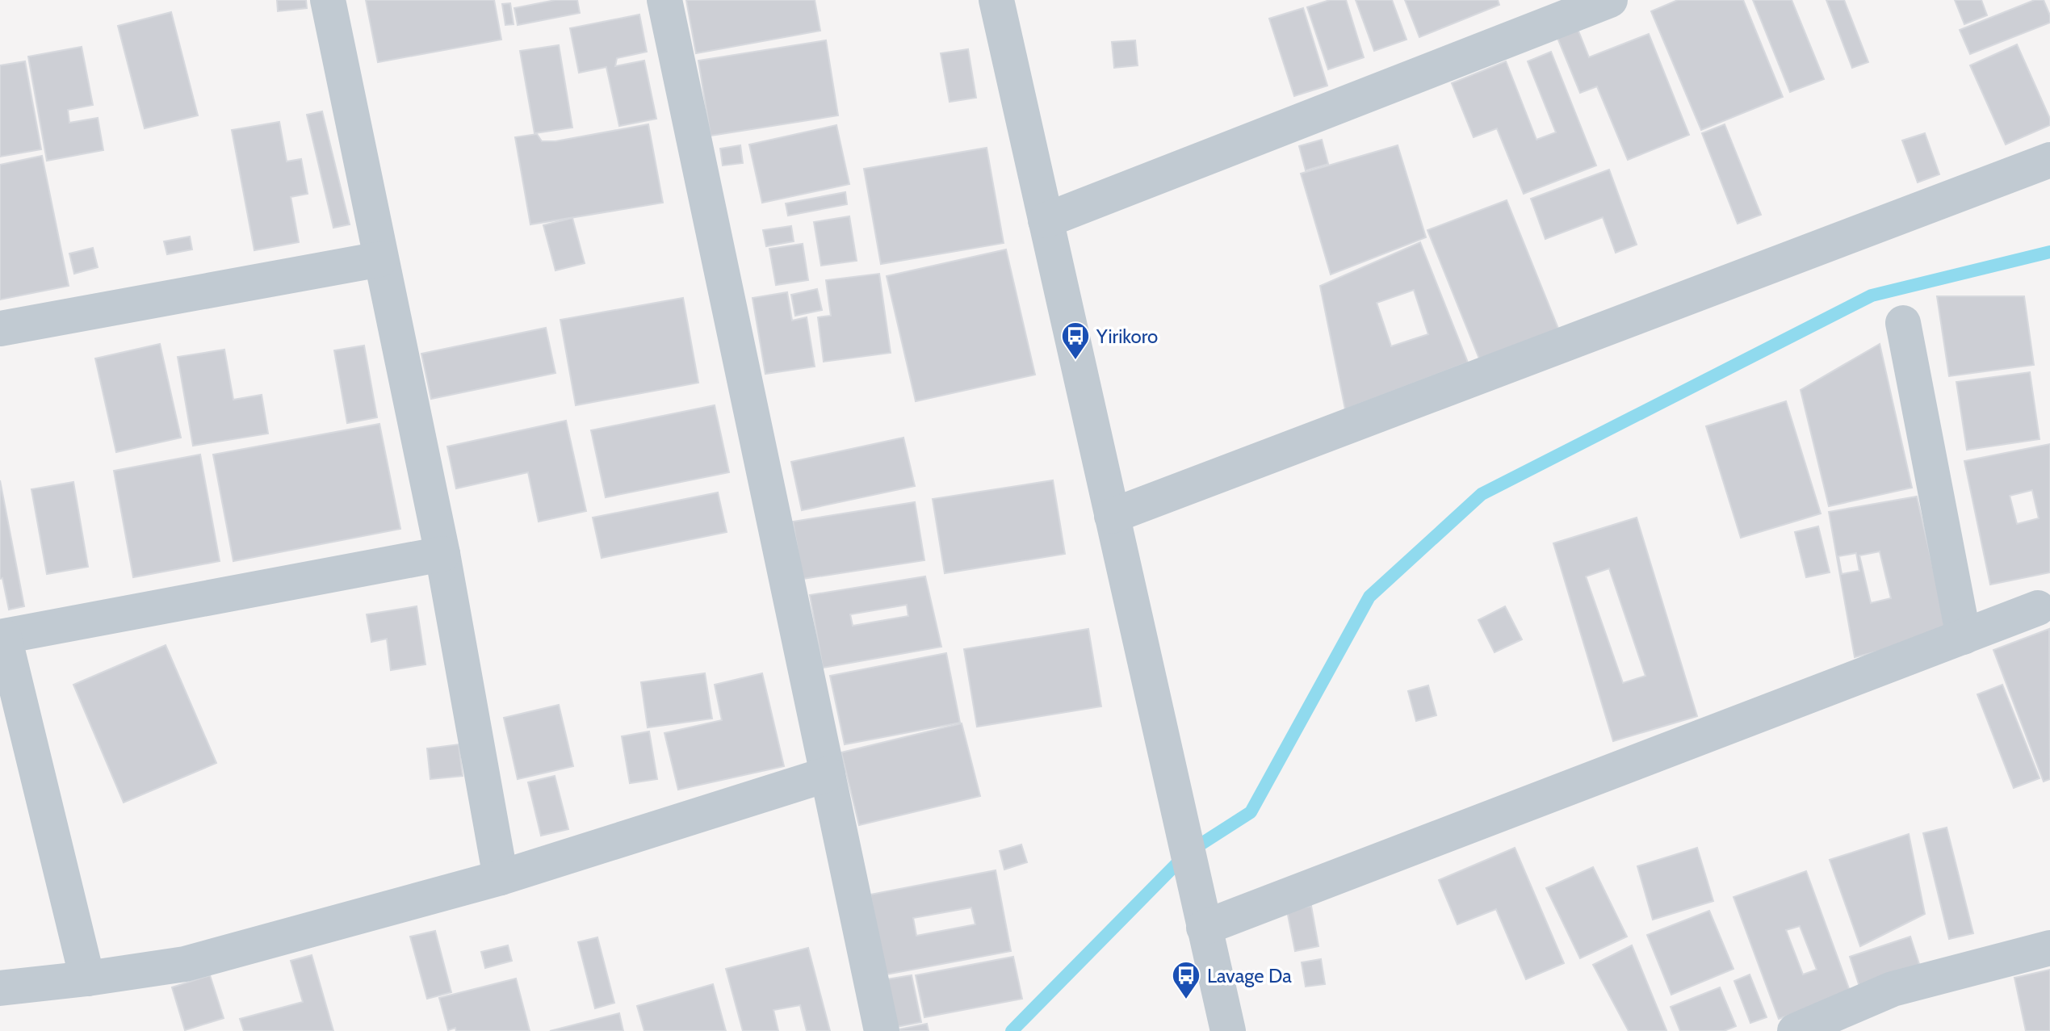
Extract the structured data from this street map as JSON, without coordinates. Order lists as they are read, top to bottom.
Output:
{
  "places": {
    "bus stop": ["Yirikoro", "Lavage Da"]
  }
}
